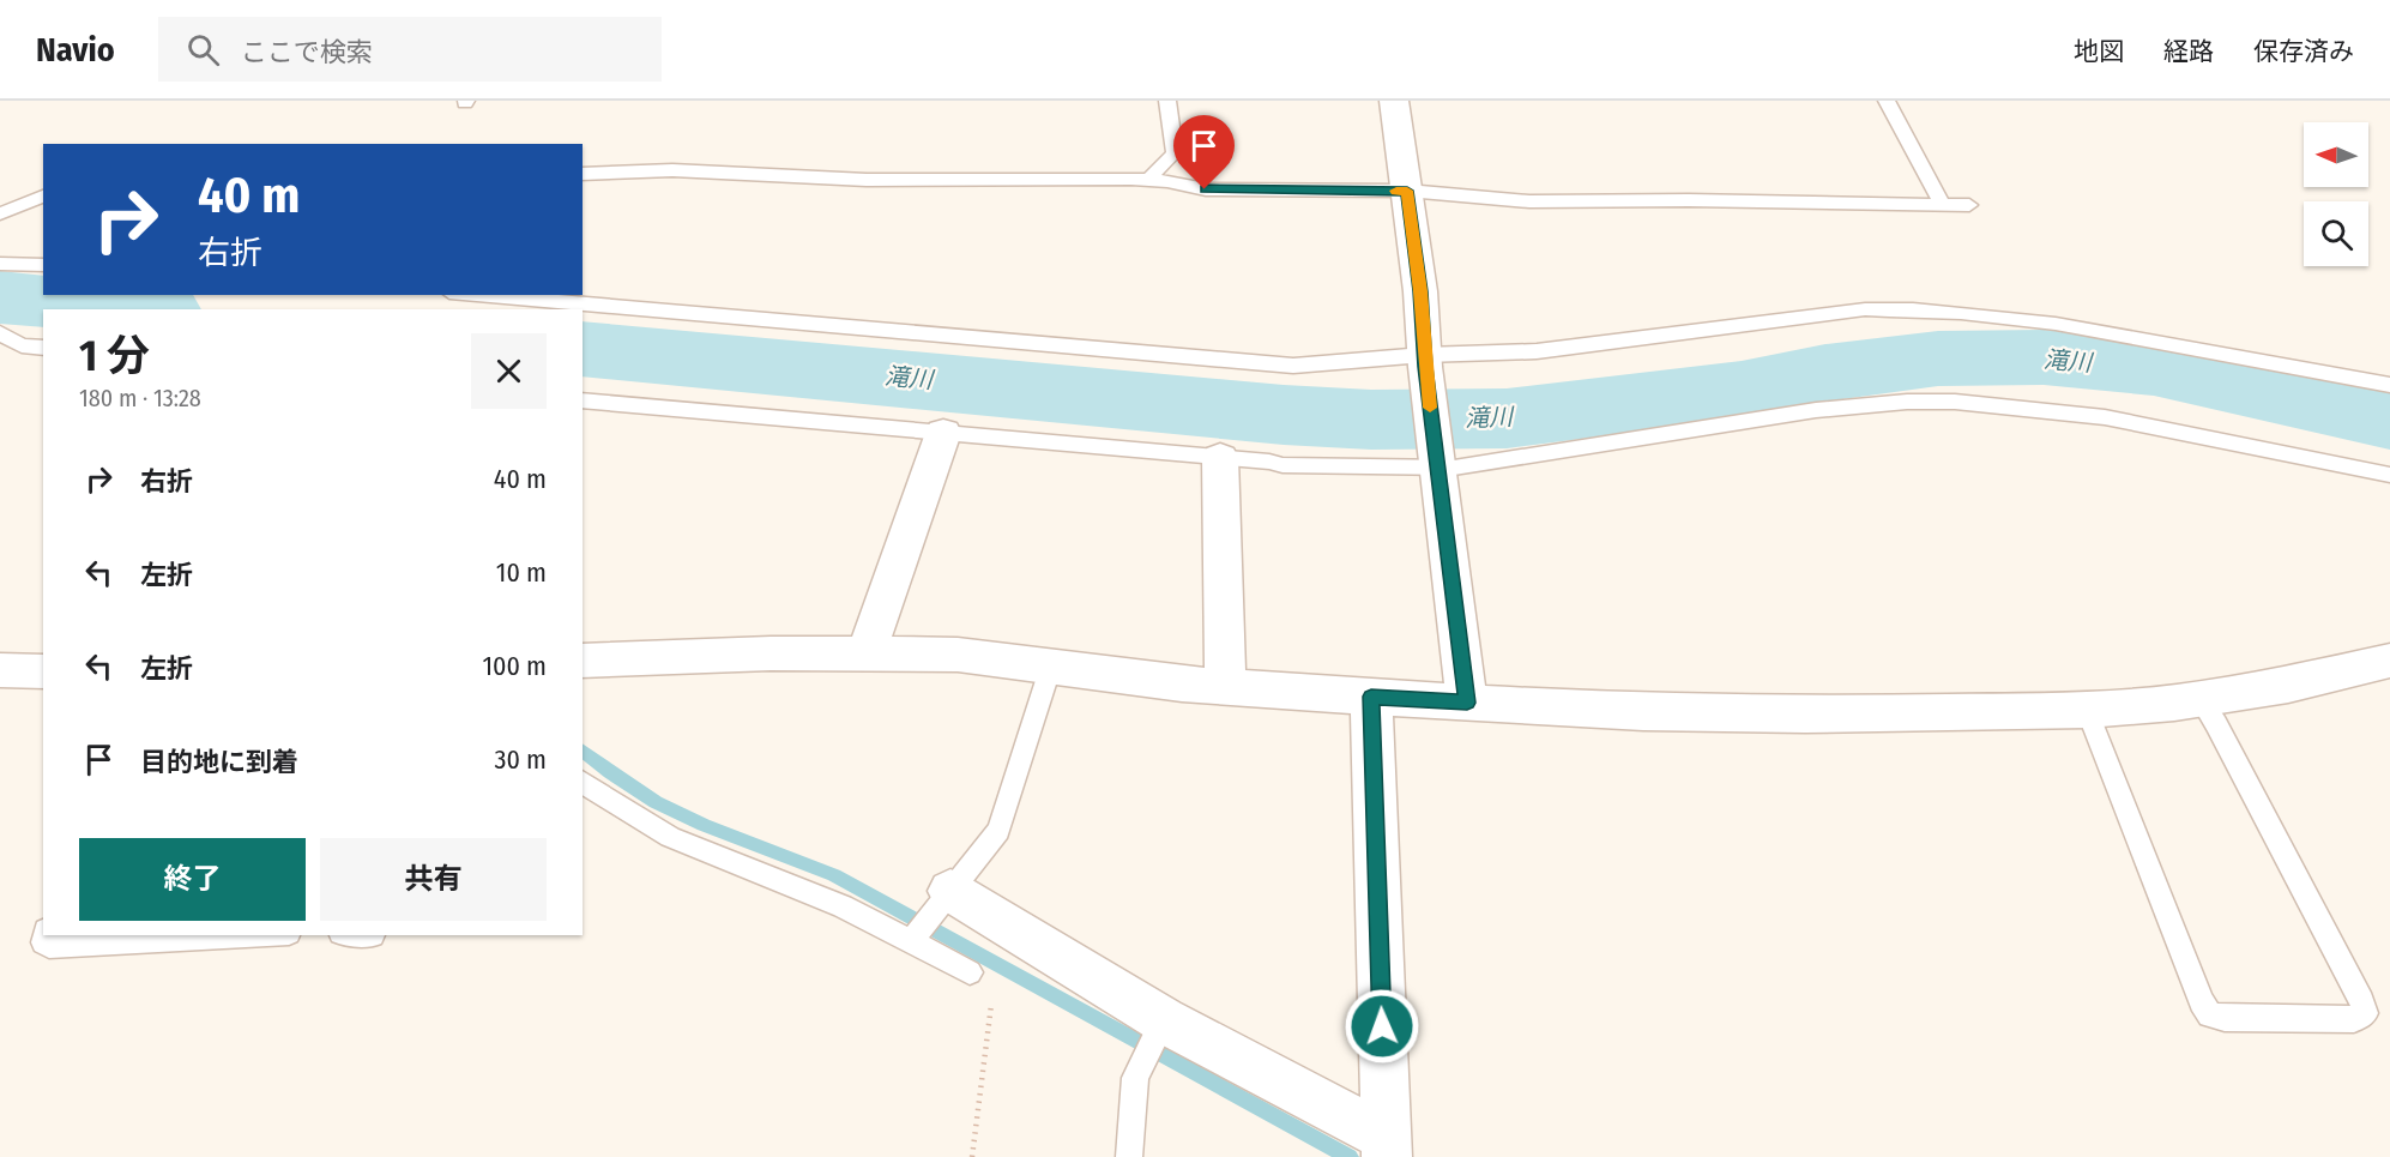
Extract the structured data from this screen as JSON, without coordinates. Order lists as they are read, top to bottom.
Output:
{
  "water": ["滝川"],
  "north": "left",
  "page": {
    "header": "Navio",
    "search": "ここで検索",
    "nav": ["地図", "経路", "保存済み"],
    "turn": ["40 m", "右折"],
    "heading": ["1 分", "180 m · 13:28"],
    "list": [
      {
        "name": "右折",
        "value": "40 m"
      },
      {
        "name": "左折",
        "value": "10 m"
      },
      {
        "name": "左折",
        "value": "100 m"
      },
      {
        "name": "目的地に到着",
        "value": "30 m"
      }
    ],
    "buttons": ["終了", "共有"]
  }
}
